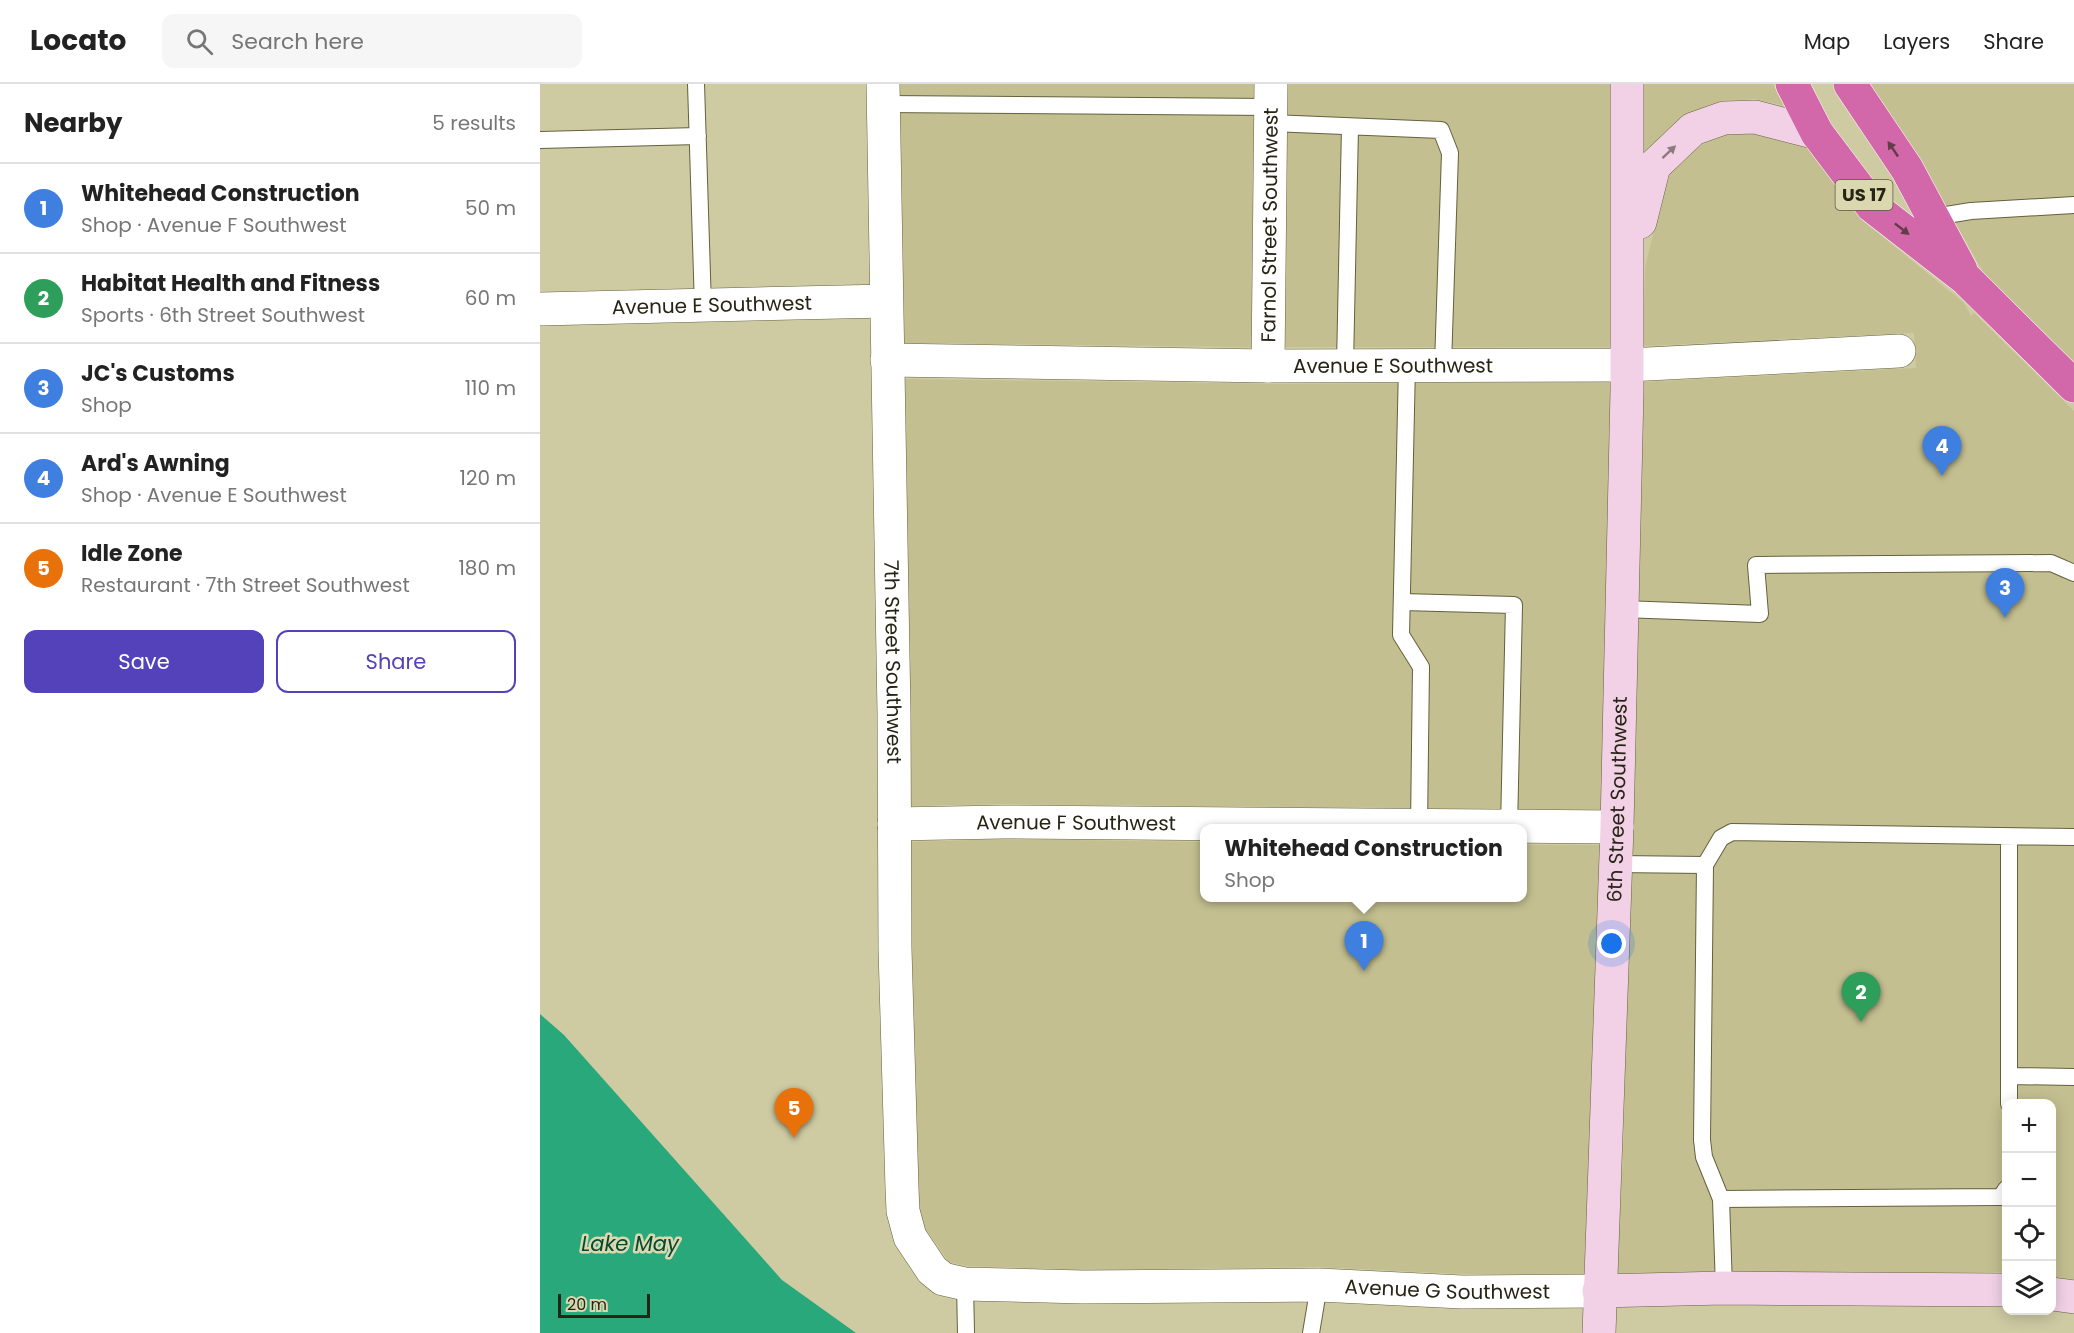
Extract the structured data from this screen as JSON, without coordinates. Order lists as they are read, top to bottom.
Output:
{
  "streets": {
    "highway": ["US 17"],
    "street": [
      "Farnol Street Southwest",
      "Avenue E Southwest",
      "7th Street Southwest",
      "6th Street Southwest",
      "Avenue F Southwest",
      "Avenue G Southwest"
    ]
  },
  "crossings": [
    ["US 17", "6th Street Southwest"],
    ["Farnol Street Southwest", "Avenue E Southwest"],
    ["Avenue E Southwest", "7th Street Southwest"],
    ["Avenue E Southwest", "6th Street Southwest"],
    ["7th Street Southwest", "Avenue F Southwest"],
    ["7th Street Southwest", "Avenue G Southwest"],
    ["6th Street Southwest", "Avenue F Southwest"],
    ["6th Street Southwest", "Avenue G Southwest"]
  ],
  "water": ["Lake May"],
  "scale_bar": "20 m",
  "page": {
    "header": "Locato",
    "search": "Search here",
    "nav": ["Map", "Layers", "Share"],
    "heading": ["Nearby", "5 results"],
    "list": [
      {
        "mark": "1",
        "name": "Whitehead Construction",
        "note": "Shop · Avenue F Southwest",
        "value": "50 m"
      },
      {
        "mark": "2",
        "name": "Habitat Health and Fitness",
        "note": "Sports · 6th Street Southwest",
        "value": "60 m"
      },
      {
        "mark": "3",
        "name": "JC's Customs",
        "note": "Shop",
        "value": "110 m"
      },
      {
        "mark": "4",
        "name": "Ard's Awning",
        "note": "Shop · Avenue E Southwest",
        "value": "120 m"
      },
      {
        "mark": "5",
        "name": "Idle Zone",
        "note": "Restaurant · 7th Street Southwest",
        "value": "180 m"
      }
    ],
    "pins": [
      "4",
      "3",
      "1",
      "2",
      "5"
    ],
    "buttons": ["Save", "Share"],
    "popup": ["Whitehead Construction", "Shop"],
    "map_buttons": ["+", "−"],
    "scale": "20 m"
  }
}
